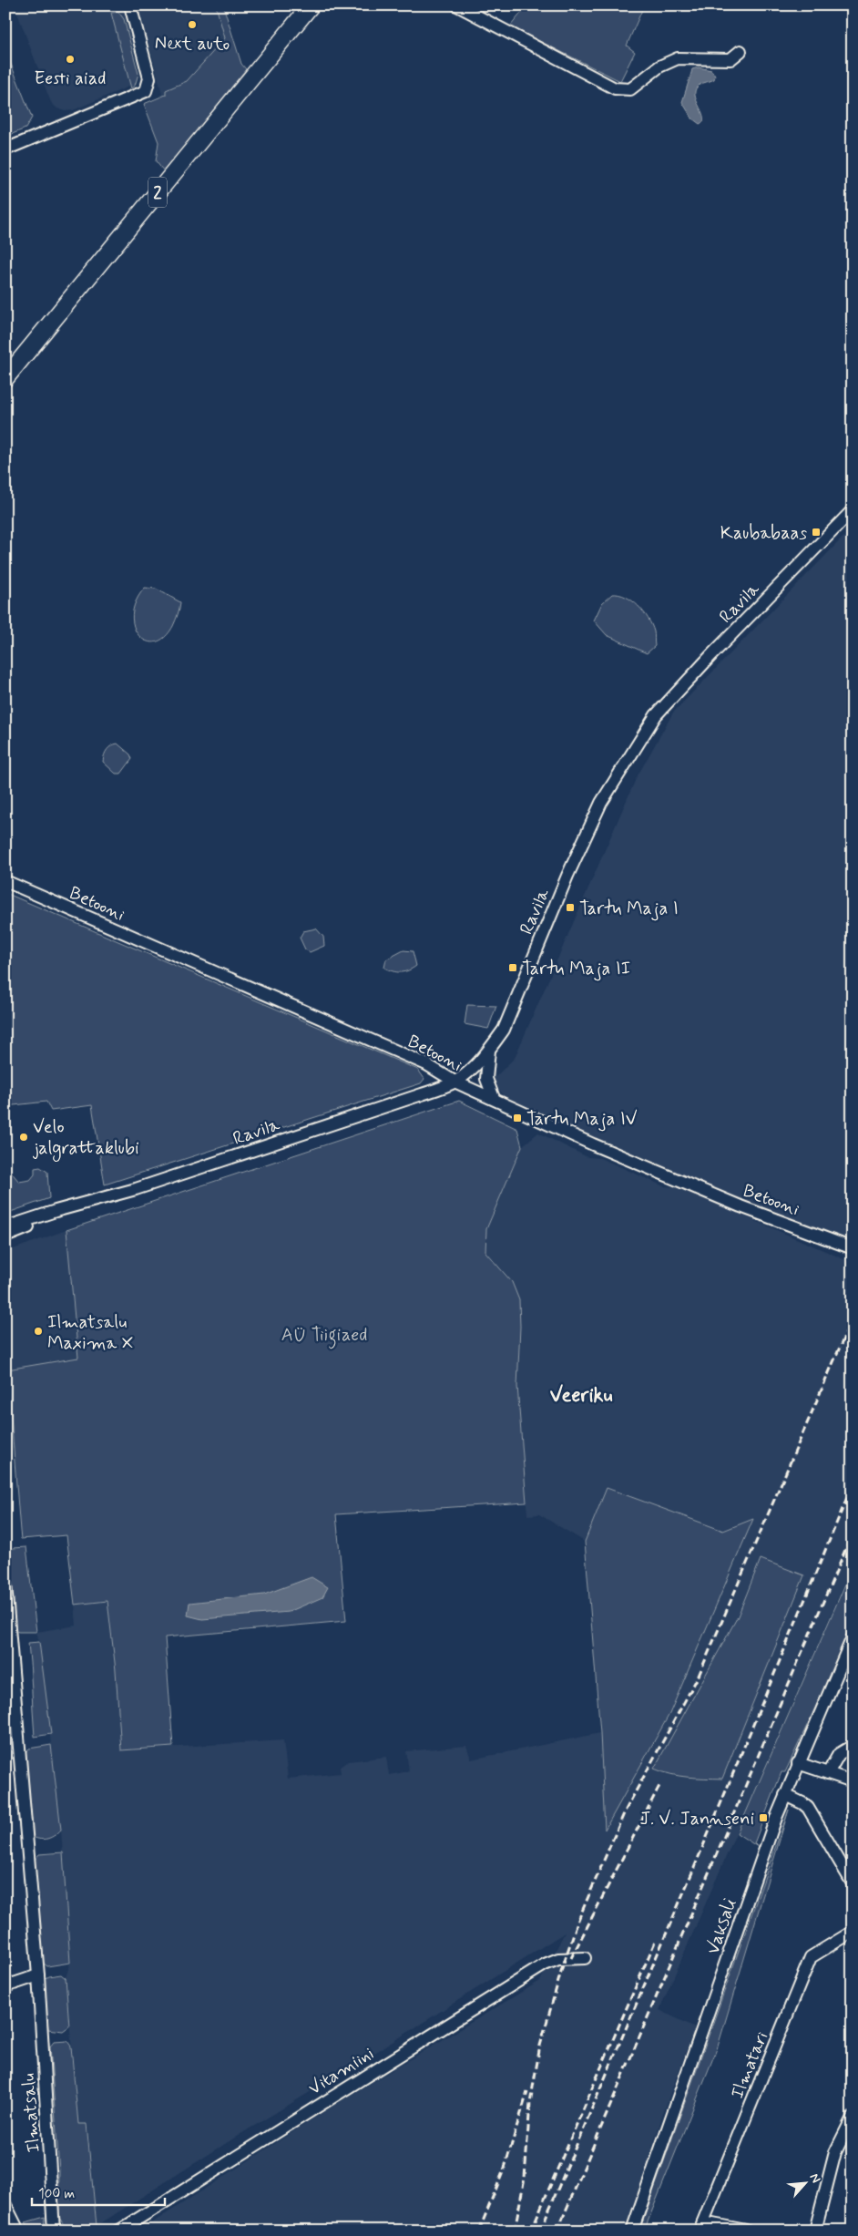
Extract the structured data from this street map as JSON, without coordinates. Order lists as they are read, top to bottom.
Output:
{
  "streets": {
    "highway": ["2"],
    "street": [
      "Ravila",
      "Betooni",
      "Vaksali",
      "Ilmatari",
      "Vitamiini",
      "Ilmatsalu"
    ]
  },
  "crossings": [
    ["Ravila", "Betooni"]
  ],
  "districts": ["Veeriku"],
  "parks": ["AÜ Tiigiaed"],
  "places": {
    "other": [
      "Next auto",
      "Eesti aiad",
      "Velo jalgrattaklubi",
      "Ilmatsalu Maxima X"
    ],
    "transit": [
      "Kaubabaas",
      "Tartu Maja I",
      "Tartu Maja II",
      "Tartu Maja IV",
      "J. V. Jannseni"
    ]
  },
  "scale_bar": "100 m",
  "north": "top right"
}
